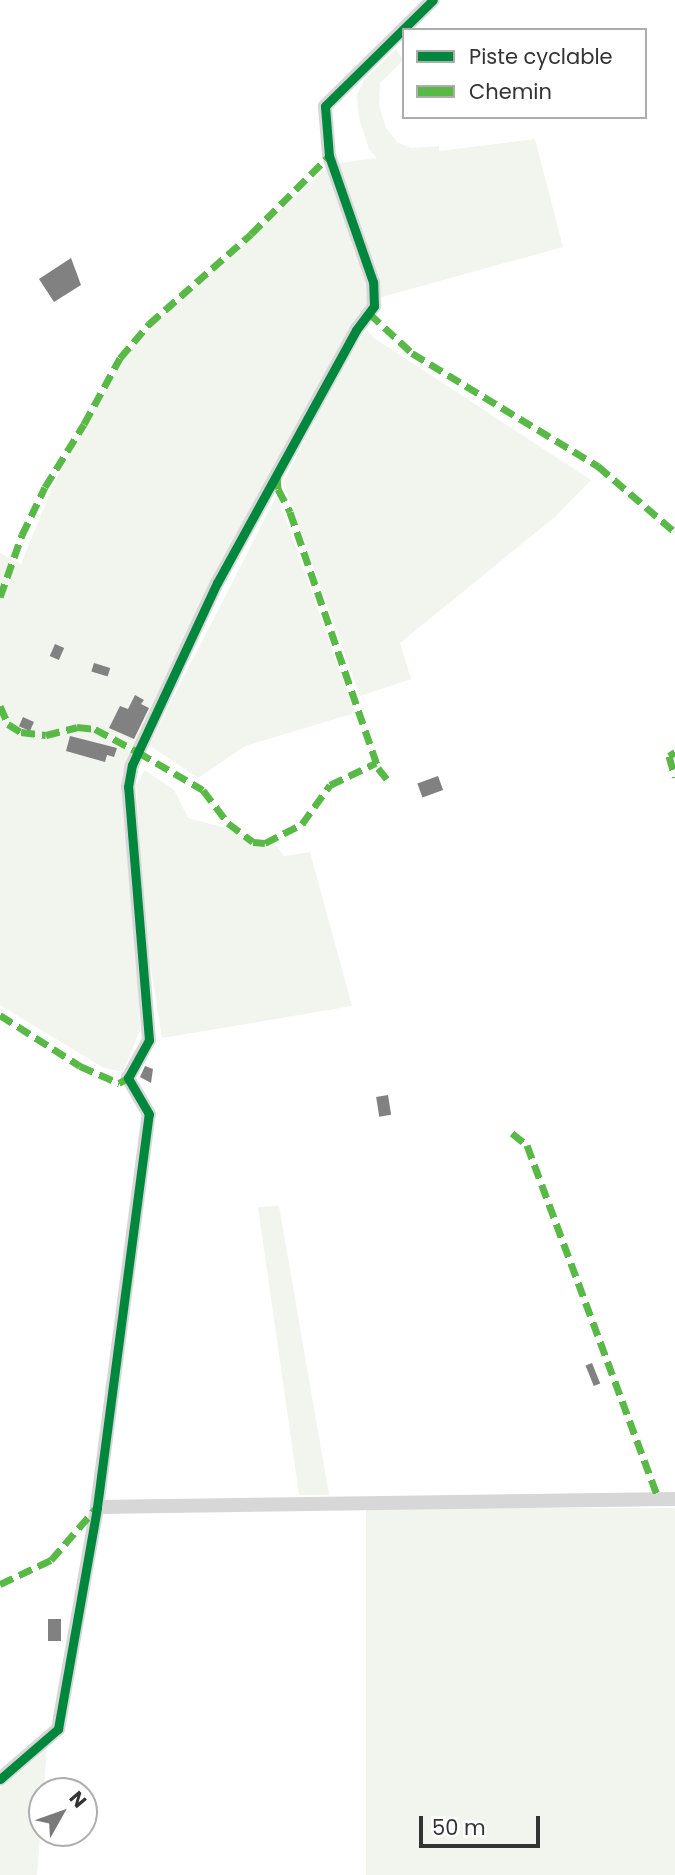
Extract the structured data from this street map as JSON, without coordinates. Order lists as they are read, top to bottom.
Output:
{
  "legend": ["Piste cyclable", "Chemin"],
  "scale_bar": "50 m",
  "north": "top right"
}
